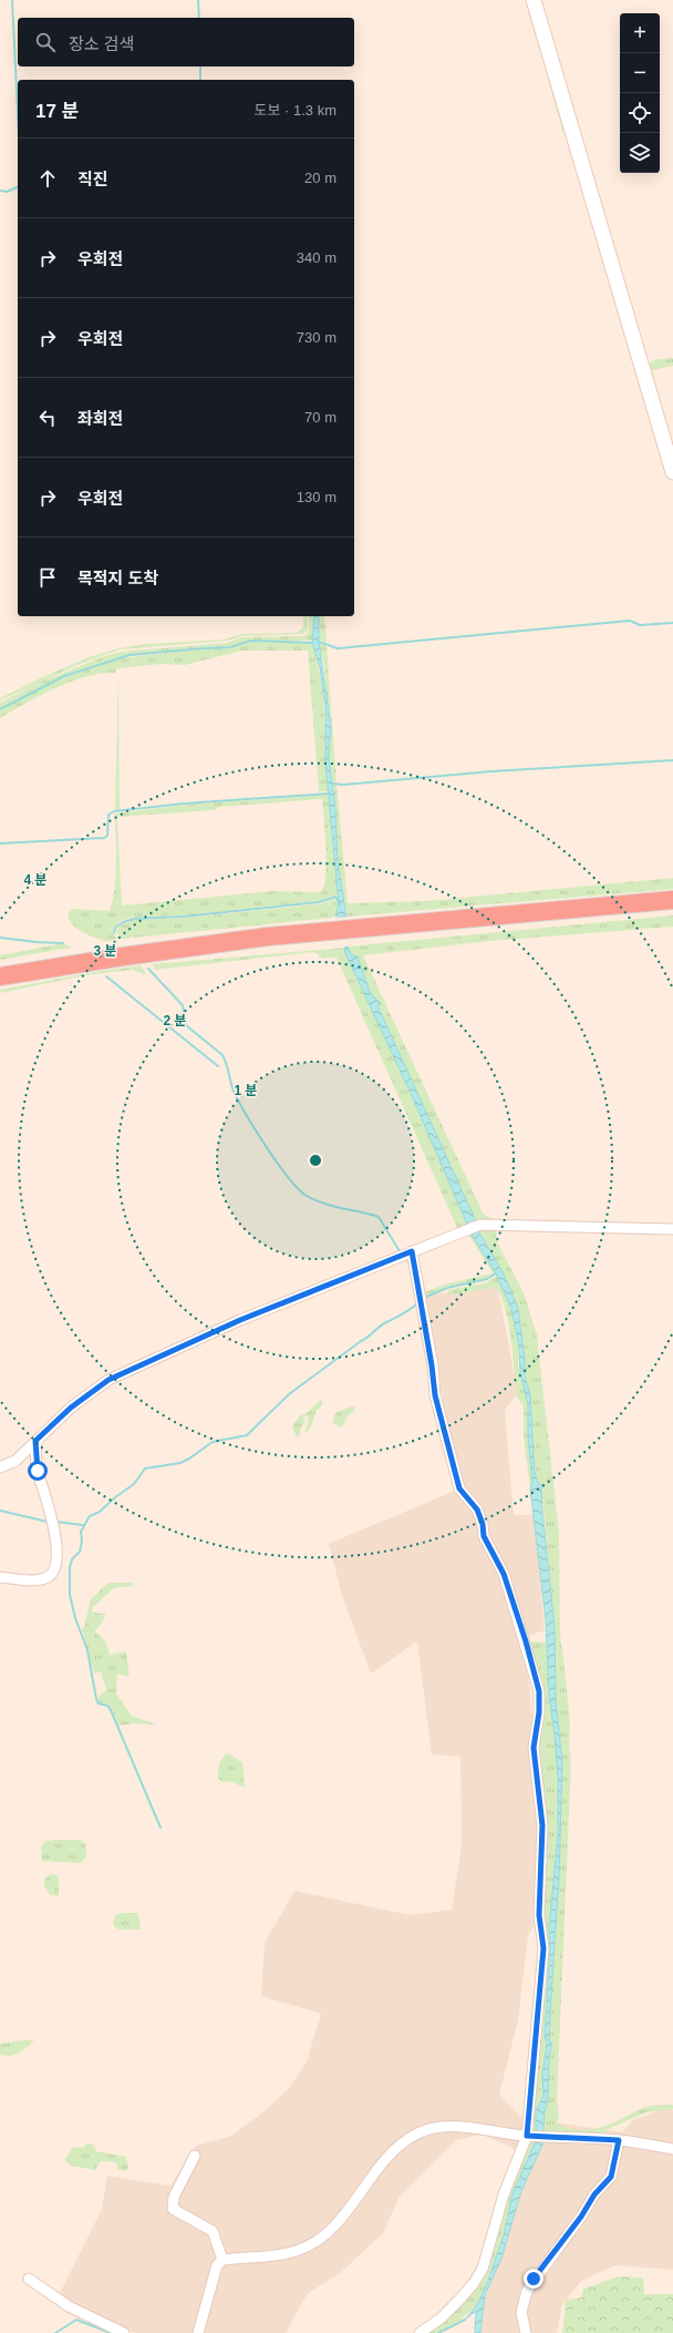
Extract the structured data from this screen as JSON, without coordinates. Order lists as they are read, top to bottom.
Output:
{
  "page": {
    "map_buttons": ["+", "−"],
    "search": "장소 검색",
    "heading": ["17 분", "도보 · 1.3 km"],
    "list": [
      ["직진", "20 m"],
      ["우회전", "340 m"],
      ["우회전", "730 m"],
      ["좌회전", "70 m"],
      ["우회전", "130 m"],
      "목적지 도착"
    ]
  },
  "rings": [
    "4 분",
    "3 분",
    "2 분",
    "1 분"
  ]
}
